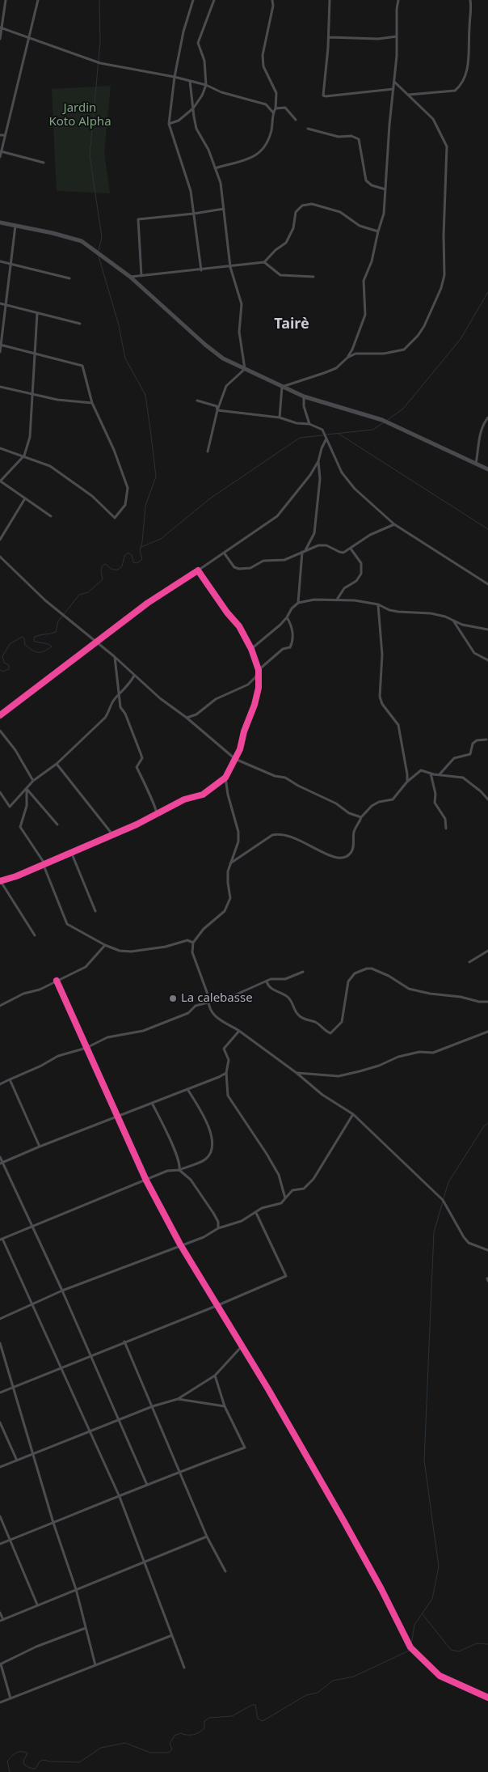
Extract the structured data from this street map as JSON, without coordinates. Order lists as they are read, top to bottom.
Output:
{
  "districts": ["Tairè"],
  "parks": ["Jardin Koto Alpha"],
  "places": ["La calebasse"]
}
